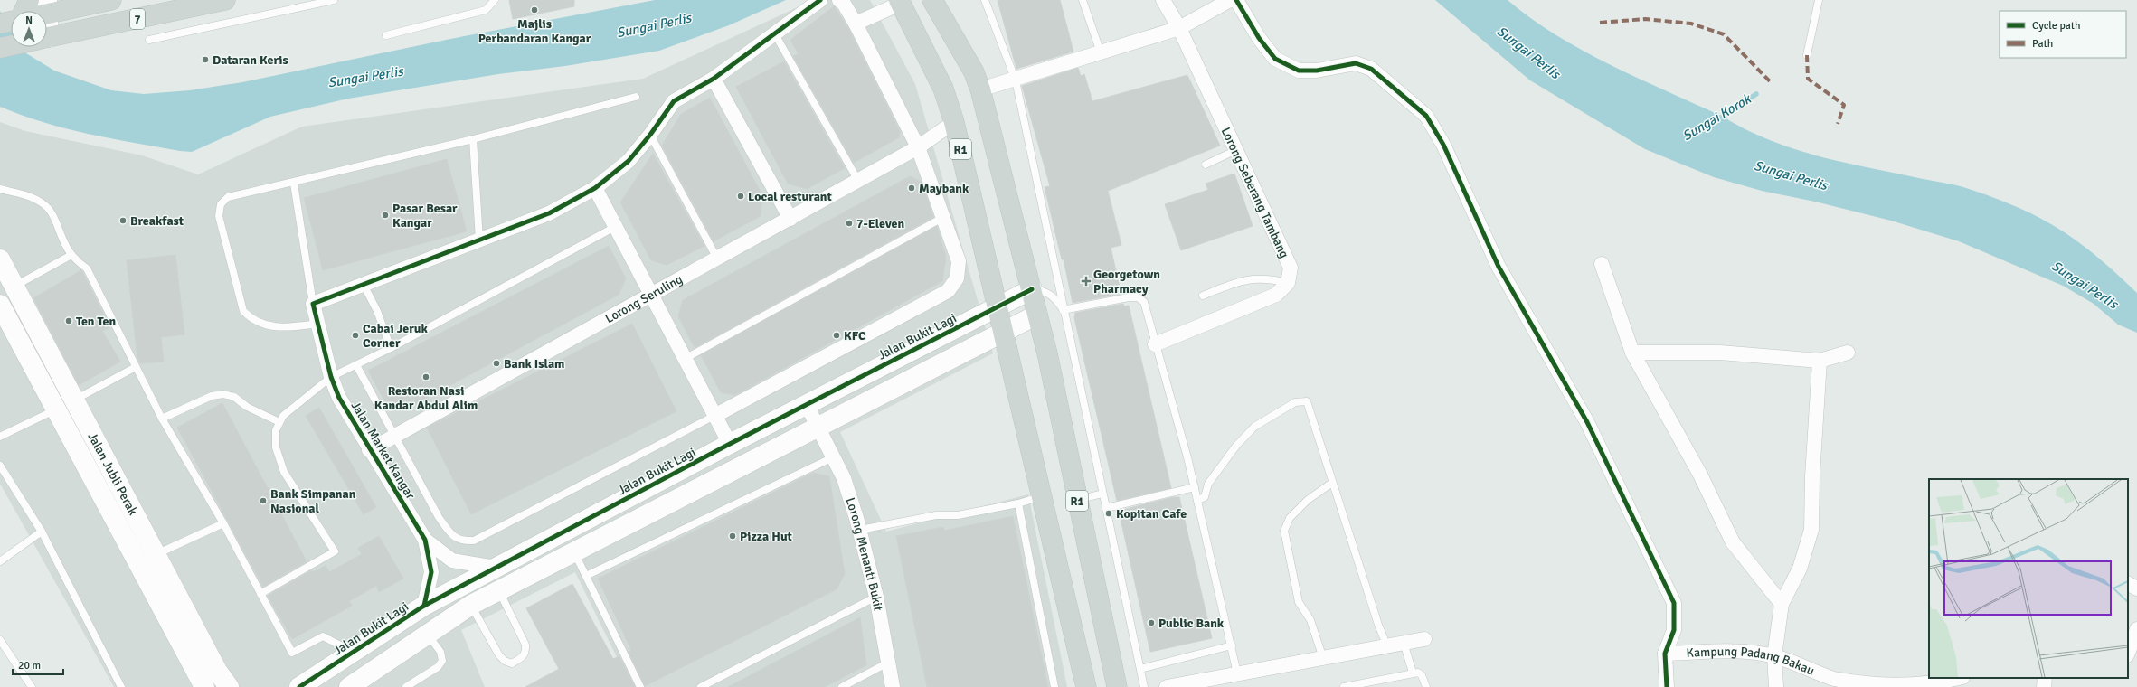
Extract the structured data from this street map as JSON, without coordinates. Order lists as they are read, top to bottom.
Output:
{
  "streets": {
    "main road": ["7", "R1"],
    "street": [
      "Lorong Seberang Tambang",
      "Lorong Seruling",
      "Jalan Bukit Lagi",
      "Jalan Market Kangar",
      "Jalan Jubli Perak",
      "Lorong Menanti Bukit",
      "Kampung Padang Bakau"
    ]
  },
  "crossings": [
    ["R1", "Lorong Seruling"],
    ["R1", "Jalan Bukit Lagi"],
    ["Lorong Seruling", "Jalan Market Kangar"],
    ["Jalan Bukit Lagi", "Jalan Market Kangar"],
    ["Jalan Bukit Lagi", "Lorong Menanti Bukit"]
  ],
  "water": ["Sungai Perlis", "Sungai Korok"],
  "places": {
    "other": [
      "Majlis Perbandaran Kangar",
      "Dataran Keris",
      "Maybank",
      "Local resturant",
      "Pasar Besar Kangar",
      "Breakfast",
      "7-Eleven",
      "Ten Ten",
      "Cabai Jeruk Corner",
      "KFC",
      "Bank Islam",
      "Restoran Nasi Kandar Abdul Alim",
      "Bank Simpanan Nasional",
      "Kopitan Cafe",
      "Pizza Hut",
      "Public Bank"
    ],
    "health": ["Georgetown Pharmacy"]
  },
  "legend": ["Cycle path", "Path"],
  "scale_bar": "20 m",
  "north": "top"
}
